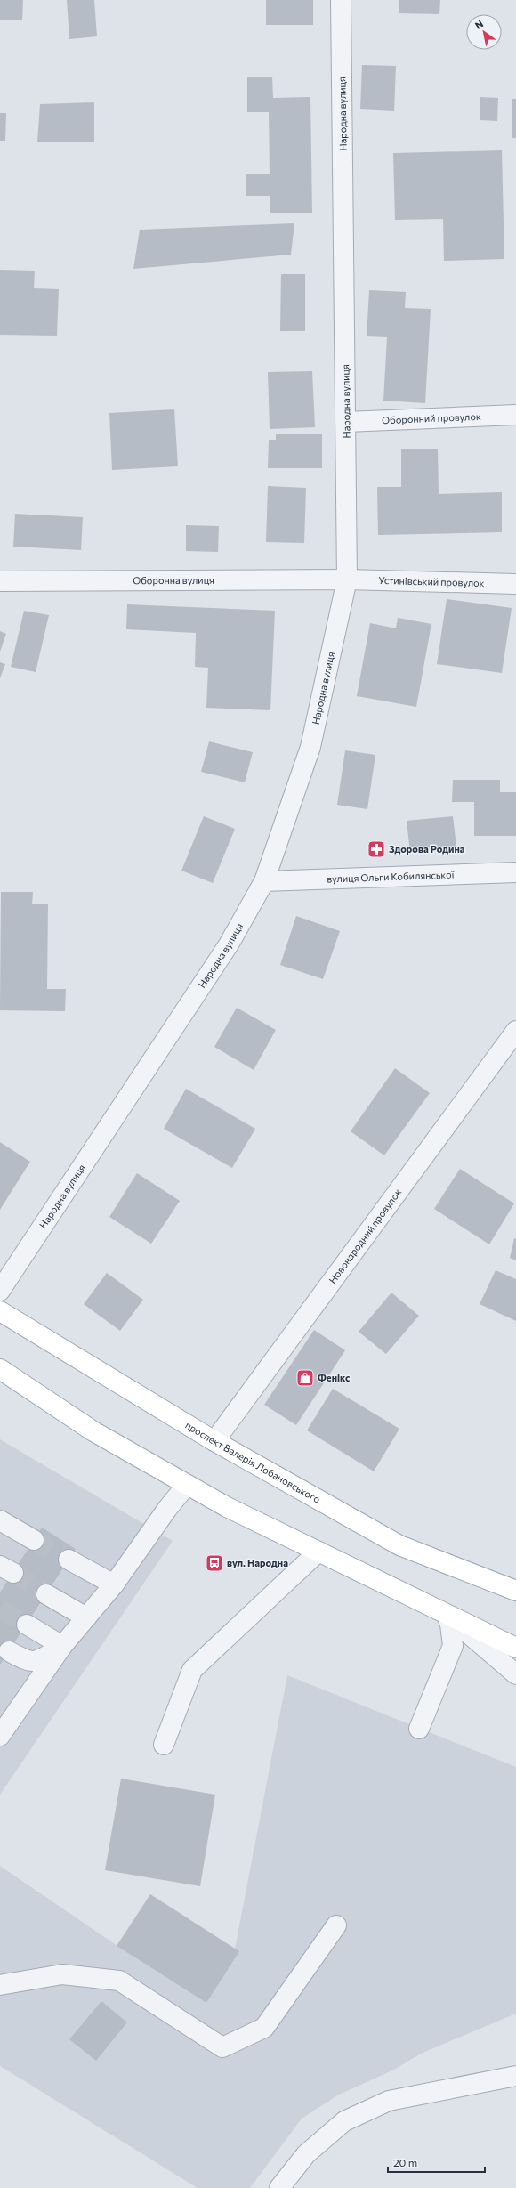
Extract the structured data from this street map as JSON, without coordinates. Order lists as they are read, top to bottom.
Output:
{
  "streets": {
    "main road": ["проспект Валерія Лобановського"],
    "street": [
      "Народна вулиця",
      "Оборонний провулок",
      "Оборонна вулиця",
      "Устинівський провулок",
      "вулиця Ольги Кобилянської",
      "Новонародний провулок"
    ]
  },
  "crossings": [
    ["Народна вулиця", "Оборонний провулок"],
    ["Народна вулиця", "Оборонна вулиця"],
    ["Народна вулиця", "Устинівський провулок"],
    ["Народна вулиця", "вулиця Ольги Кобилянської"],
    ["Оборонна вулиця", "Устинівський провулок"],
    ["Новонародний провулок", "проспект Валерія Лобановського"]
  ],
  "places": {
    "pharmacy": ["Здорова Родина"],
    "shop": ["Фенікс"],
    "bus stop": ["вул. Народна"]
  },
  "scale_bar": "20 m",
  "north": "top left"
}
